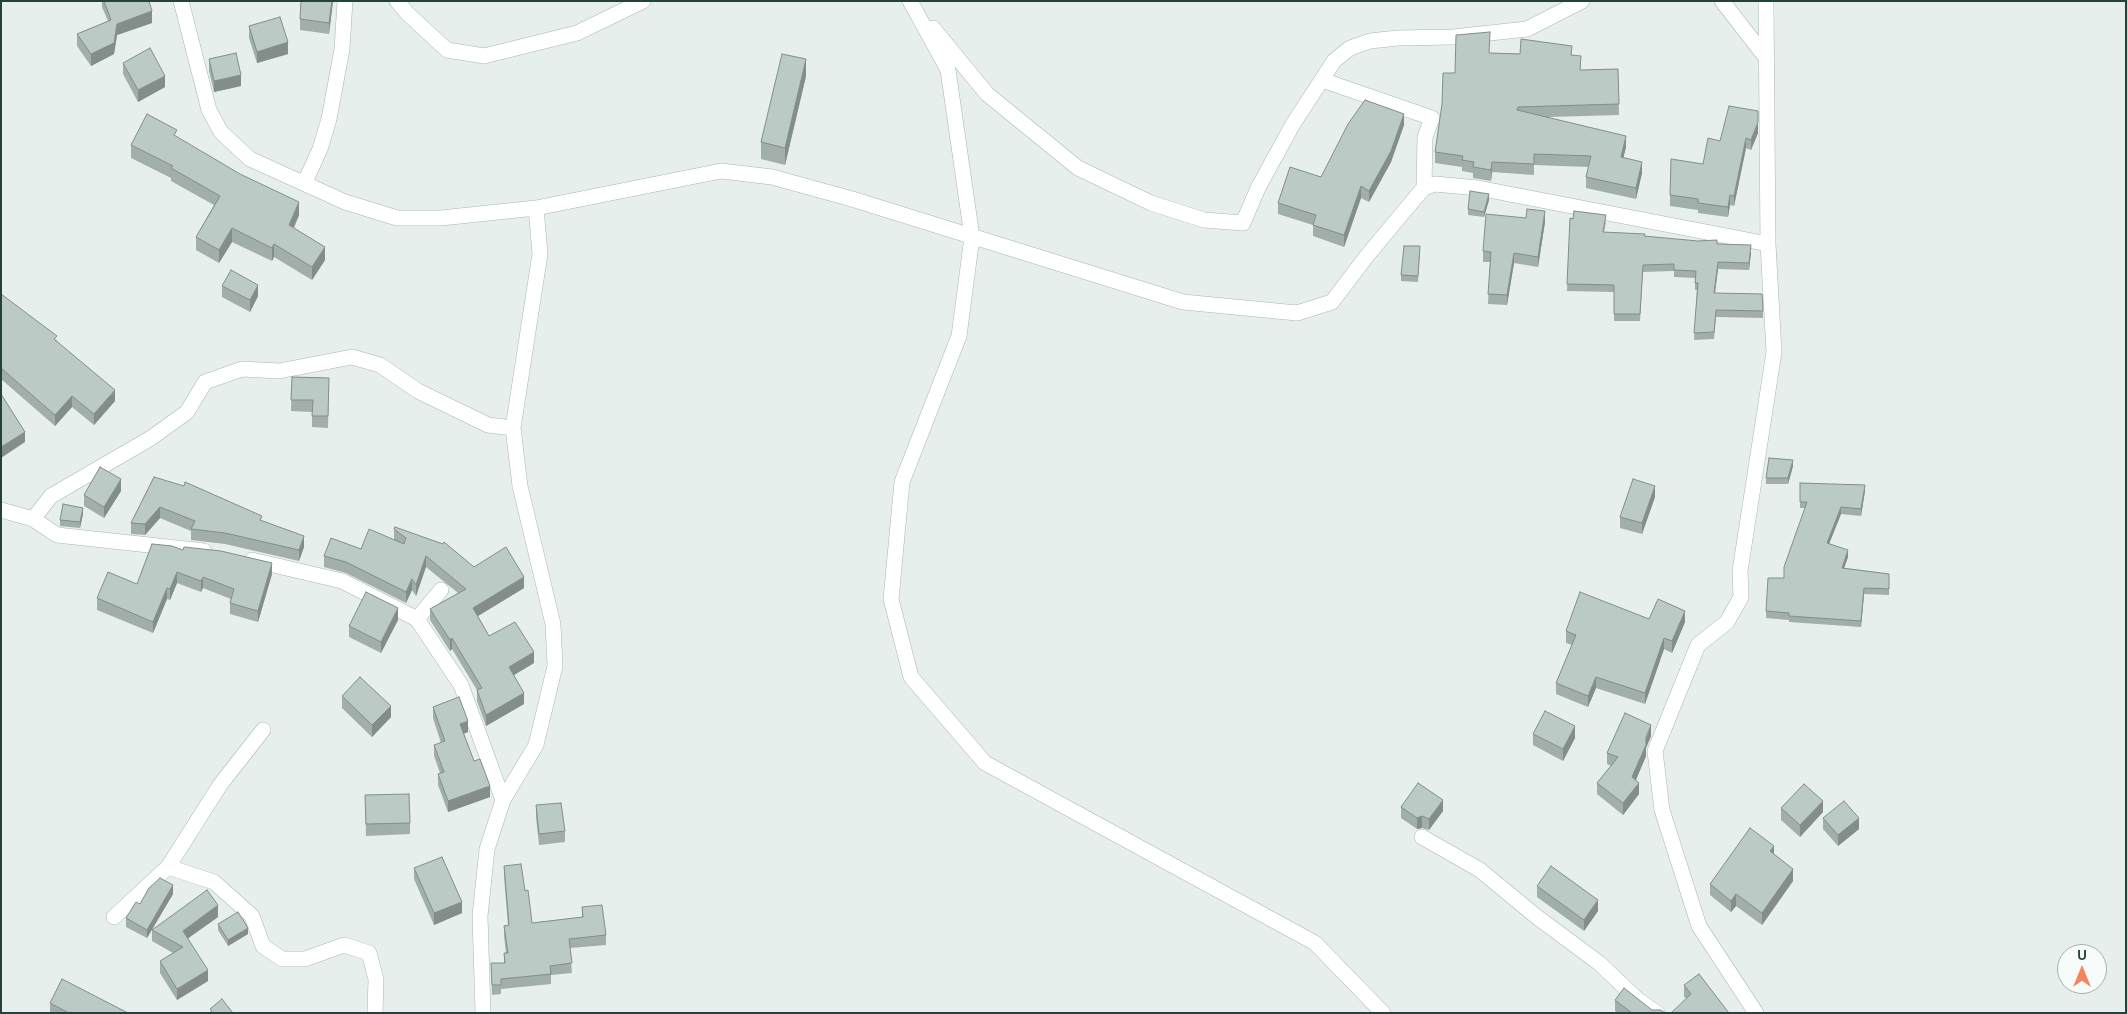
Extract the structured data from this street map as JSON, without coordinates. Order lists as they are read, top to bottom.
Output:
{
  "north": "top"
}
